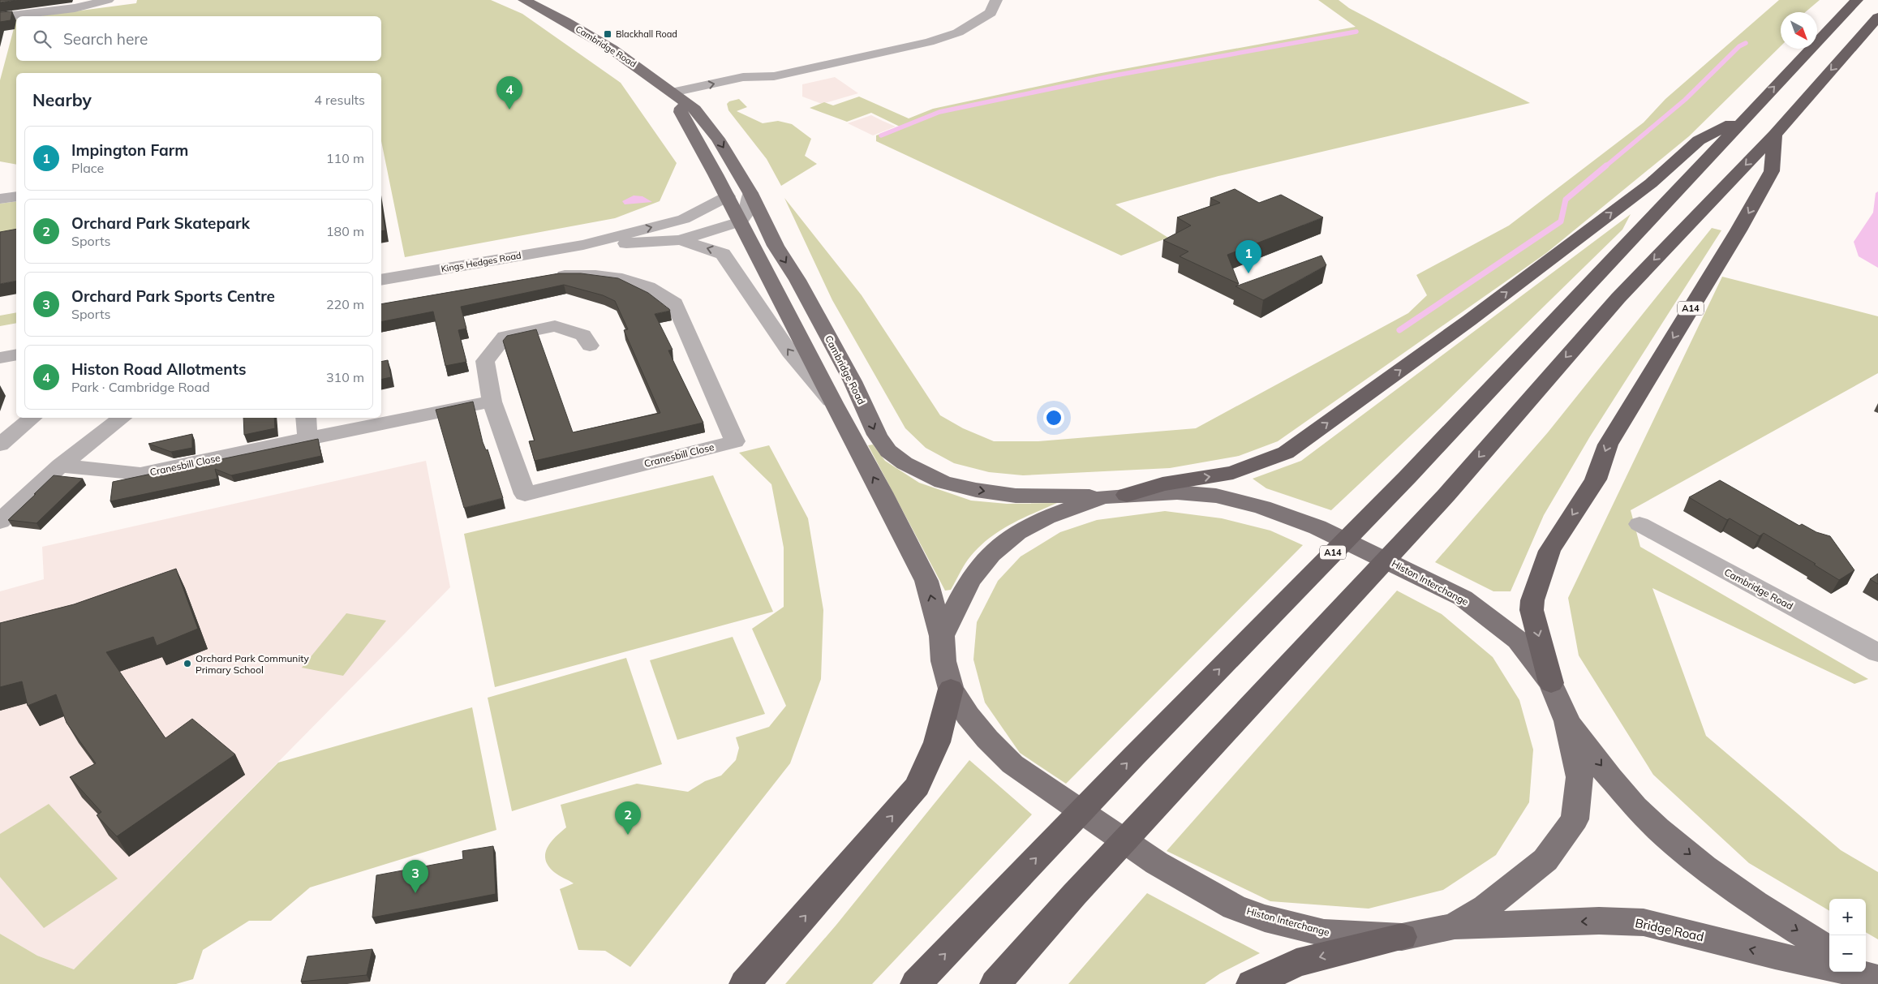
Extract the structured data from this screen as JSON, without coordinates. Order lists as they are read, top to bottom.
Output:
{
  "streets": {
    "highway": ["A14"],
    "main road": ["Cambridge Road", "Histon Interchange", "Bridge Road"],
    "street": ["Kings Hedges Road", "Cranesbill Close"]
  },
  "crossings": [
    ["Cambridge Road", "Kings Hedges Road"],
    ["Cambridge Road", "Histon Interchange"],
    ["A14", "Histon Interchange"],
    ["Histon Interchange", "Bridge Road"]
  ],
  "one_way": ["Bridge Road"],
  "places": {
    "transit": ["Blackhall Road"],
    "other": ["Orchard Park Community Primary School"]
  },
  "north": "bottom right",
  "page": {
    "search": "Search here",
    "heading": ["Nearby", "4 results"],
    "pins": [
      "4",
      "1",
      "2",
      "3"
    ],
    "list": [
      {
        "mark": "1",
        "name": "Impington Farm",
        "note": "Place",
        "value": "110 m"
      },
      {
        "mark": "2",
        "name": "Orchard Park Skatepark",
        "note": "Sports",
        "value": "180 m"
      },
      {
        "mark": "3",
        "name": "Orchard Park Sports Centre",
        "note": "Sports",
        "value": "220 m"
      },
      {
        "mark": "4",
        "name": "Histon Road Allotments",
        "note": "Park · Cambridge Road",
        "value": "310 m"
      }
    ],
    "map_buttons": ["+", "−"]
  }
}
